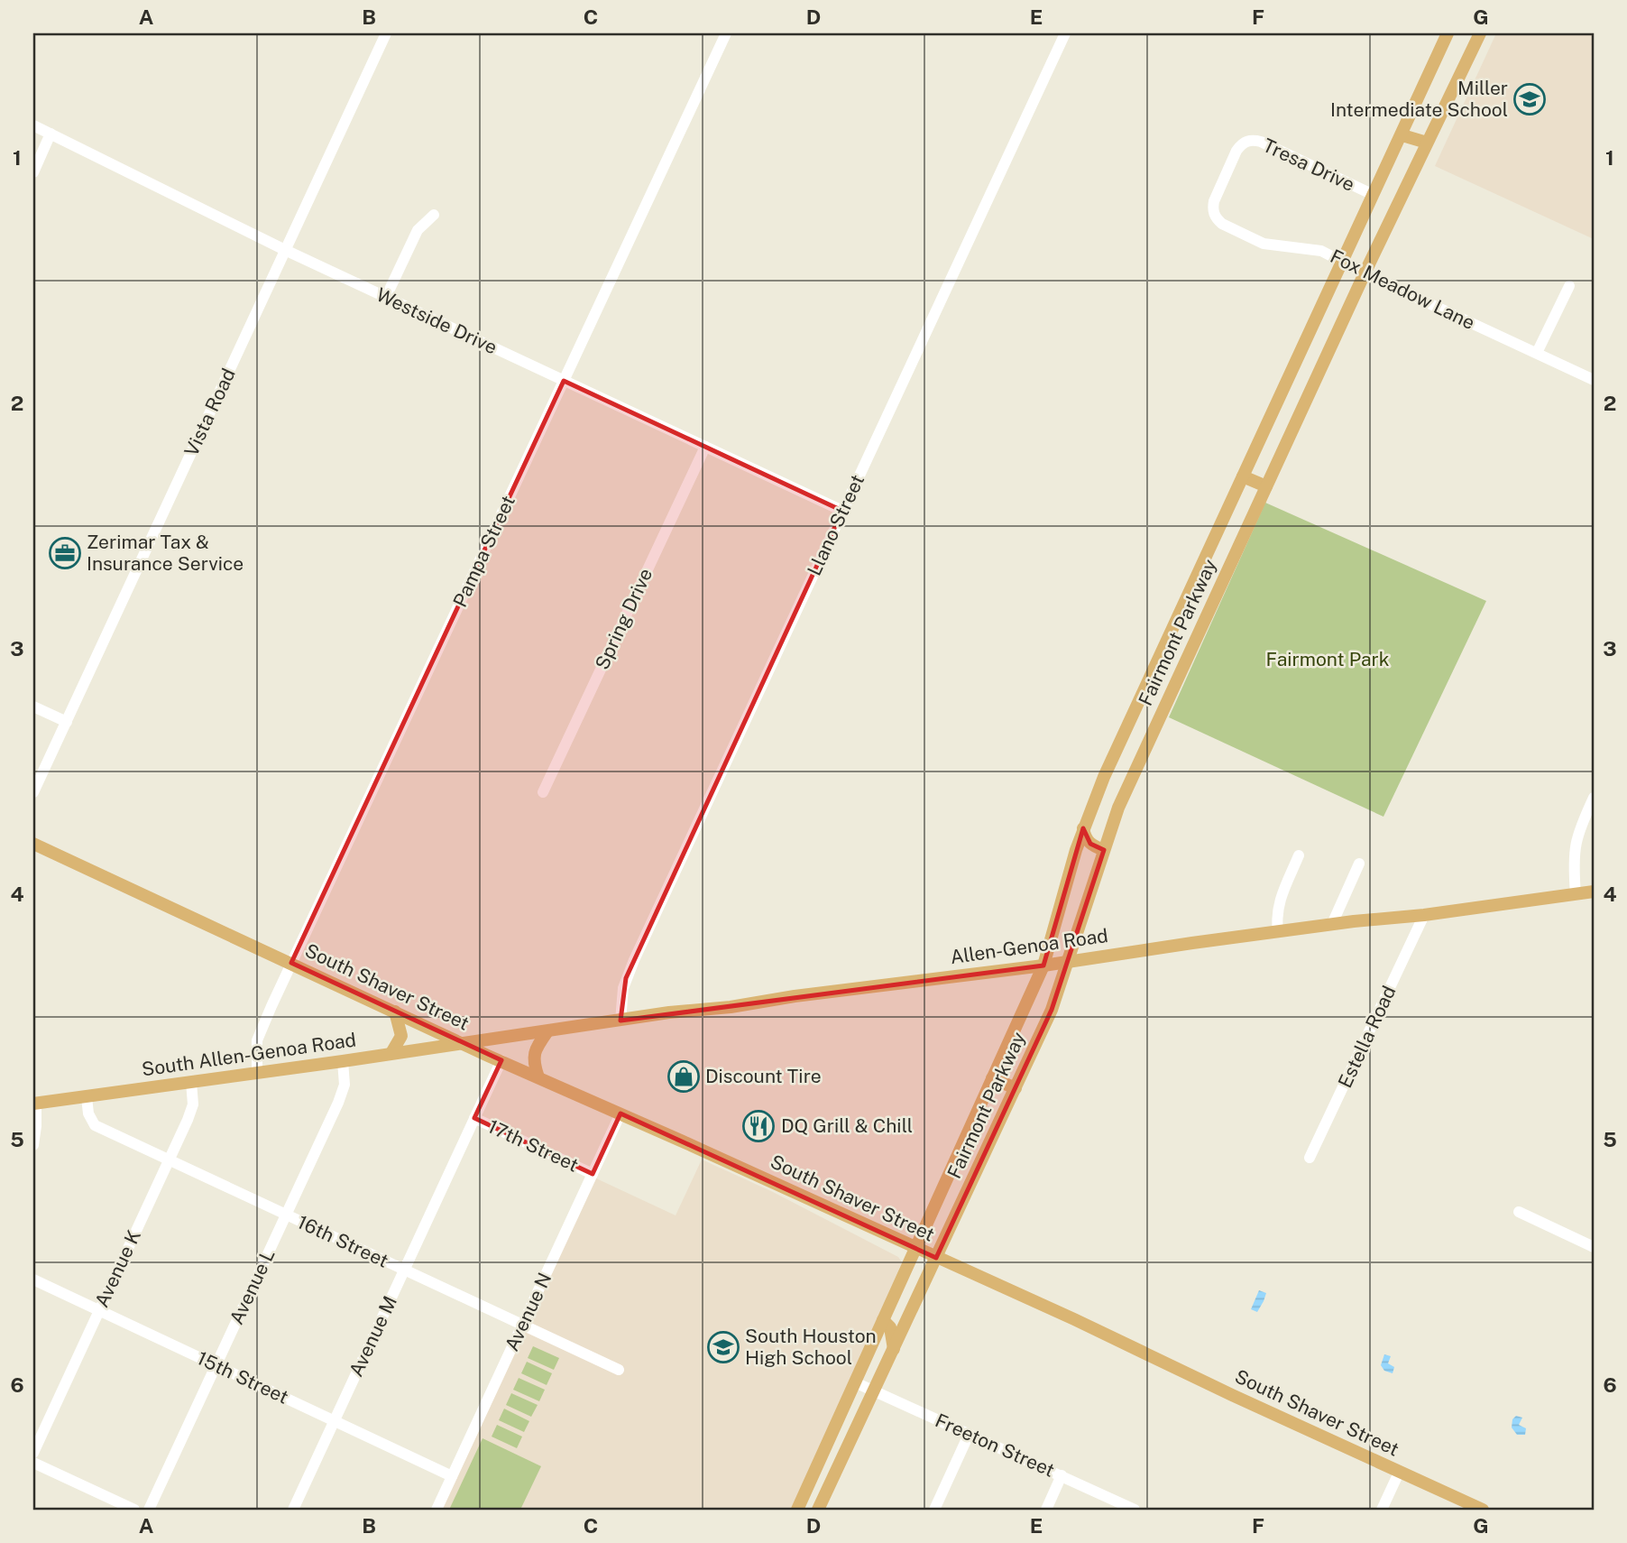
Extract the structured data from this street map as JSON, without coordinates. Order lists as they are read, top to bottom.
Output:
{
  "streets": {
    "main road": [
      "Fairmont Parkway",
      "Allen-Genoa Road",
      "South Shaver Street",
      "South Allen-Genoa Road"
    ],
    "street": [
      "Tresa Drive",
      "Fox Meadow Lane",
      "Westside Drive",
      "Vista Road",
      "Llano Street",
      "Pampa Street",
      "Spring Drive",
      "Estella Road",
      "17th Street",
      "16th Street",
      "Avenue K",
      "Avenue L",
      "Avenue N",
      "Avenue M",
      "15th Street",
      "Freeton Street"
    ]
  },
  "crossings": [
    ["Tresa Drive", "Fox Meadow Lane"],
    ["Tresa Drive", "Fairmont Parkway"],
    ["Fox Meadow Lane", "Fairmont Parkway"],
    ["Westside Drive", "Vista Road"],
    ["Westside Drive", "Llano Street"],
    ["Westside Drive", "Pampa Street"],
    ["Westside Drive", "Spring Drive"],
    ["Llano Street", "Allen-Genoa Road"],
    ["Pampa Street", "South Shaver Street"],
    ["Pampa Street", "South Allen-Genoa Road"],
    ["Fairmont Parkway", "Allen-Genoa Road"],
    ["Fairmont Parkway", "South Shaver Street"],
    ["Fairmont Parkway", "Freeton Street"],
    ["Allen-Genoa Road", "South Shaver Street"],
    ["Allen-Genoa Road", "Estella Road"],
    ["Allen-Genoa Road", "South Allen-Genoa Road"],
    ["South Shaver Street", "South Allen-Genoa Road"],
    ["South Shaver Street", "Avenue N"],
    ["South Shaver Street", "Avenue M"],
    ["South Allen-Genoa Road", "16th Street"],
    ["South Allen-Genoa Road", "Avenue K"],
    ["South Allen-Genoa Road", "Avenue L"],
    ["17th Street", "Avenue N"],
    ["17th Street", "Avenue M"],
    ["16th Street", "Avenue K"],
    ["16th Street", "Avenue L"],
    ["16th Street", "Avenue N"],
    ["16th Street", "Avenue M"],
    ["Avenue K", "15th Street"],
    ["Avenue L", "15th Street"],
    ["Avenue N", "15th Street"],
    ["Avenue M", "15th Street"]
  ],
  "parks": ["Fairmont Park"],
  "places": {
    "school or university": ["Miller Intermediate School", "South Houston High School"],
    "office": ["Zerimar Tax & Insurance Service"],
    "shop": ["Discount Tire"],
    "restaurant": ["DQ Grill & Chill"]
  },
  "grid": {
    "columns": [
      "A",
      "B",
      "C",
      "D",
      "E",
      "F",
      "G"
    ],
    "rows": [
      "1",
      "2",
      "3",
      "4",
      "5",
      "6"
    ]
  }
}
